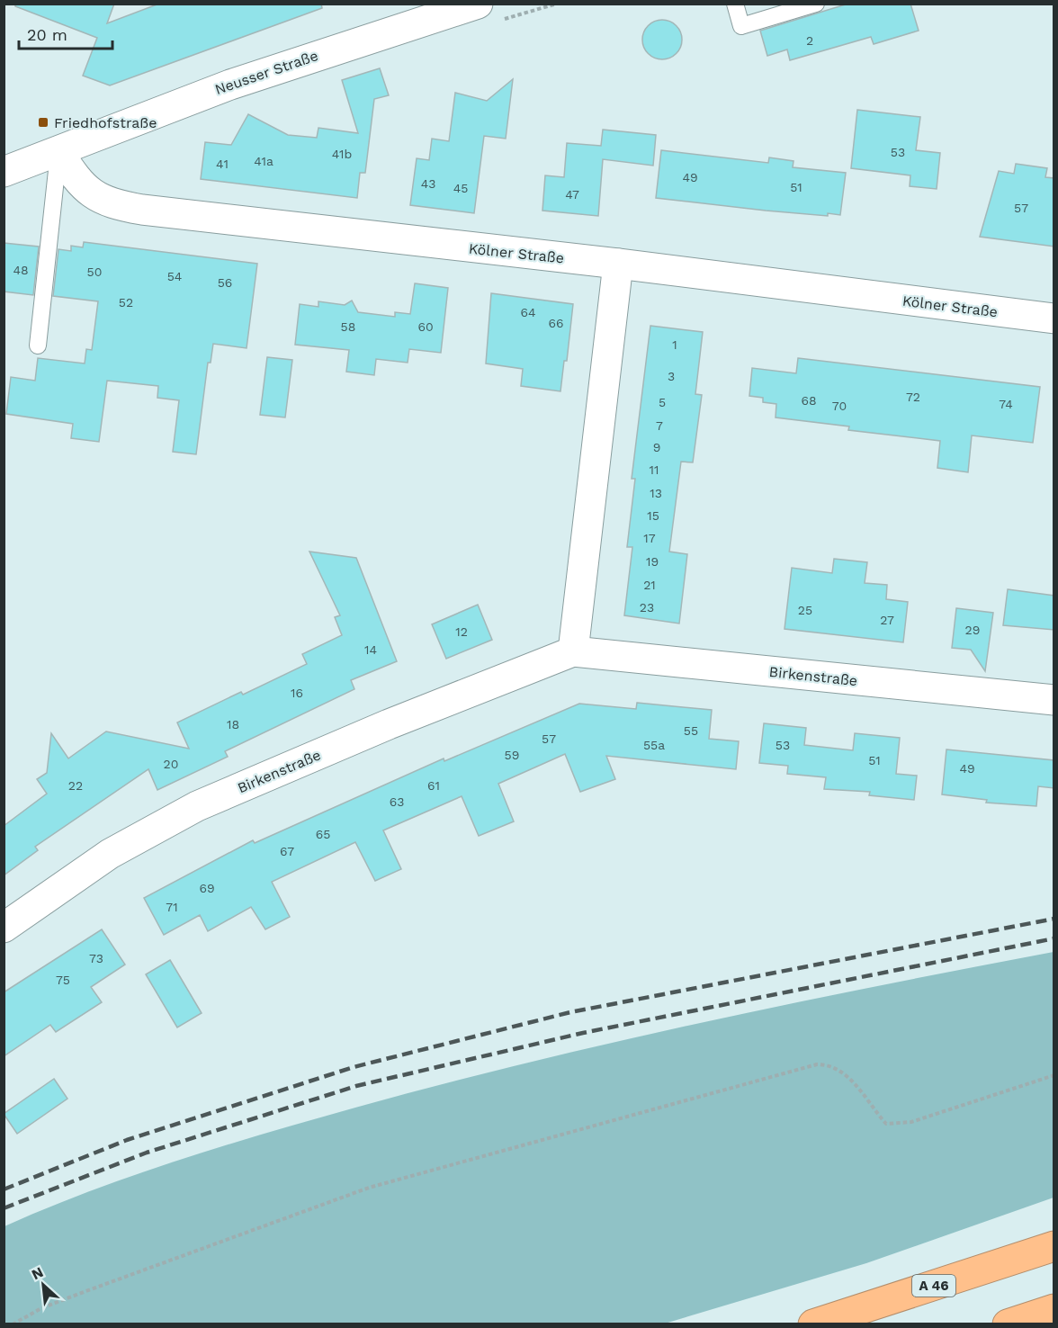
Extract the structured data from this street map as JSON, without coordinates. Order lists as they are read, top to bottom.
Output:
{
  "streets": {
    "highway": ["A 46"],
    "street": ["Neusser Straße", "Kölner Straße", "Birkenstraße"]
  },
  "crossings": [
    ["Neusser Straße", "Kölner Straße"]
  ],
  "places": {
    "transit": ["Friedhofstraße"]
  },
  "house_numbers": [
    "2",
    "53",
    "41b",
    "41a",
    "41",
    "49",
    "43",
    "51",
    "45",
    "47",
    "57",
    "48",
    "50",
    "54",
    "56",
    "52",
    "64",
    "66",
    "58",
    "60",
    "1",
    "3",
    "72",
    "68",
    "5",
    "74",
    "70",
    "7",
    "9",
    "11",
    "13",
    "15",
    "17",
    "19",
    "21",
    "23",
    "25",
    "27",
    "29",
    "12",
    "14",
    "16",
    "18",
    "55",
    "57",
    "55a",
    "53",
    "59",
    "51",
    "20",
    "49",
    "22",
    "61",
    "63",
    "65",
    "67",
    "69",
    "71",
    "73",
    "75"
  ],
  "scale_bar": "20 m",
  "north": "top left"
}
